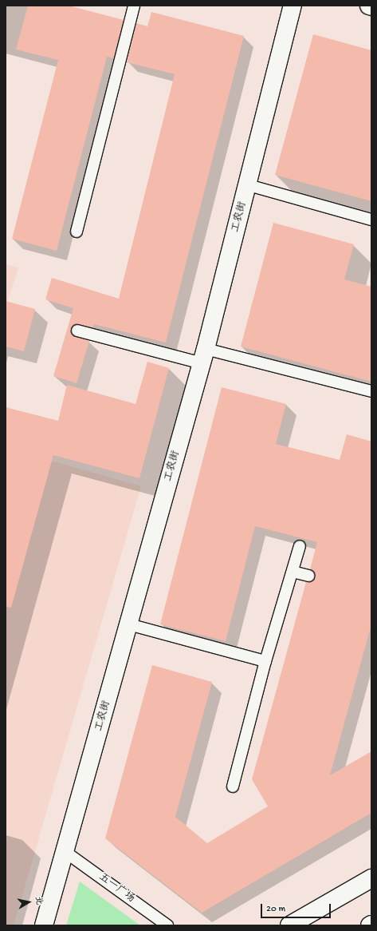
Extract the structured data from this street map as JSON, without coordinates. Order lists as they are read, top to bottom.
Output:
{
  "streets": {
    "street": ["工农街"],
    "lane": ["五一广场"]
  },
  "crossings": [
    ["工农街", "五一广场"]
  ],
  "scale_bar": "20 m",
  "north": "right"
}
